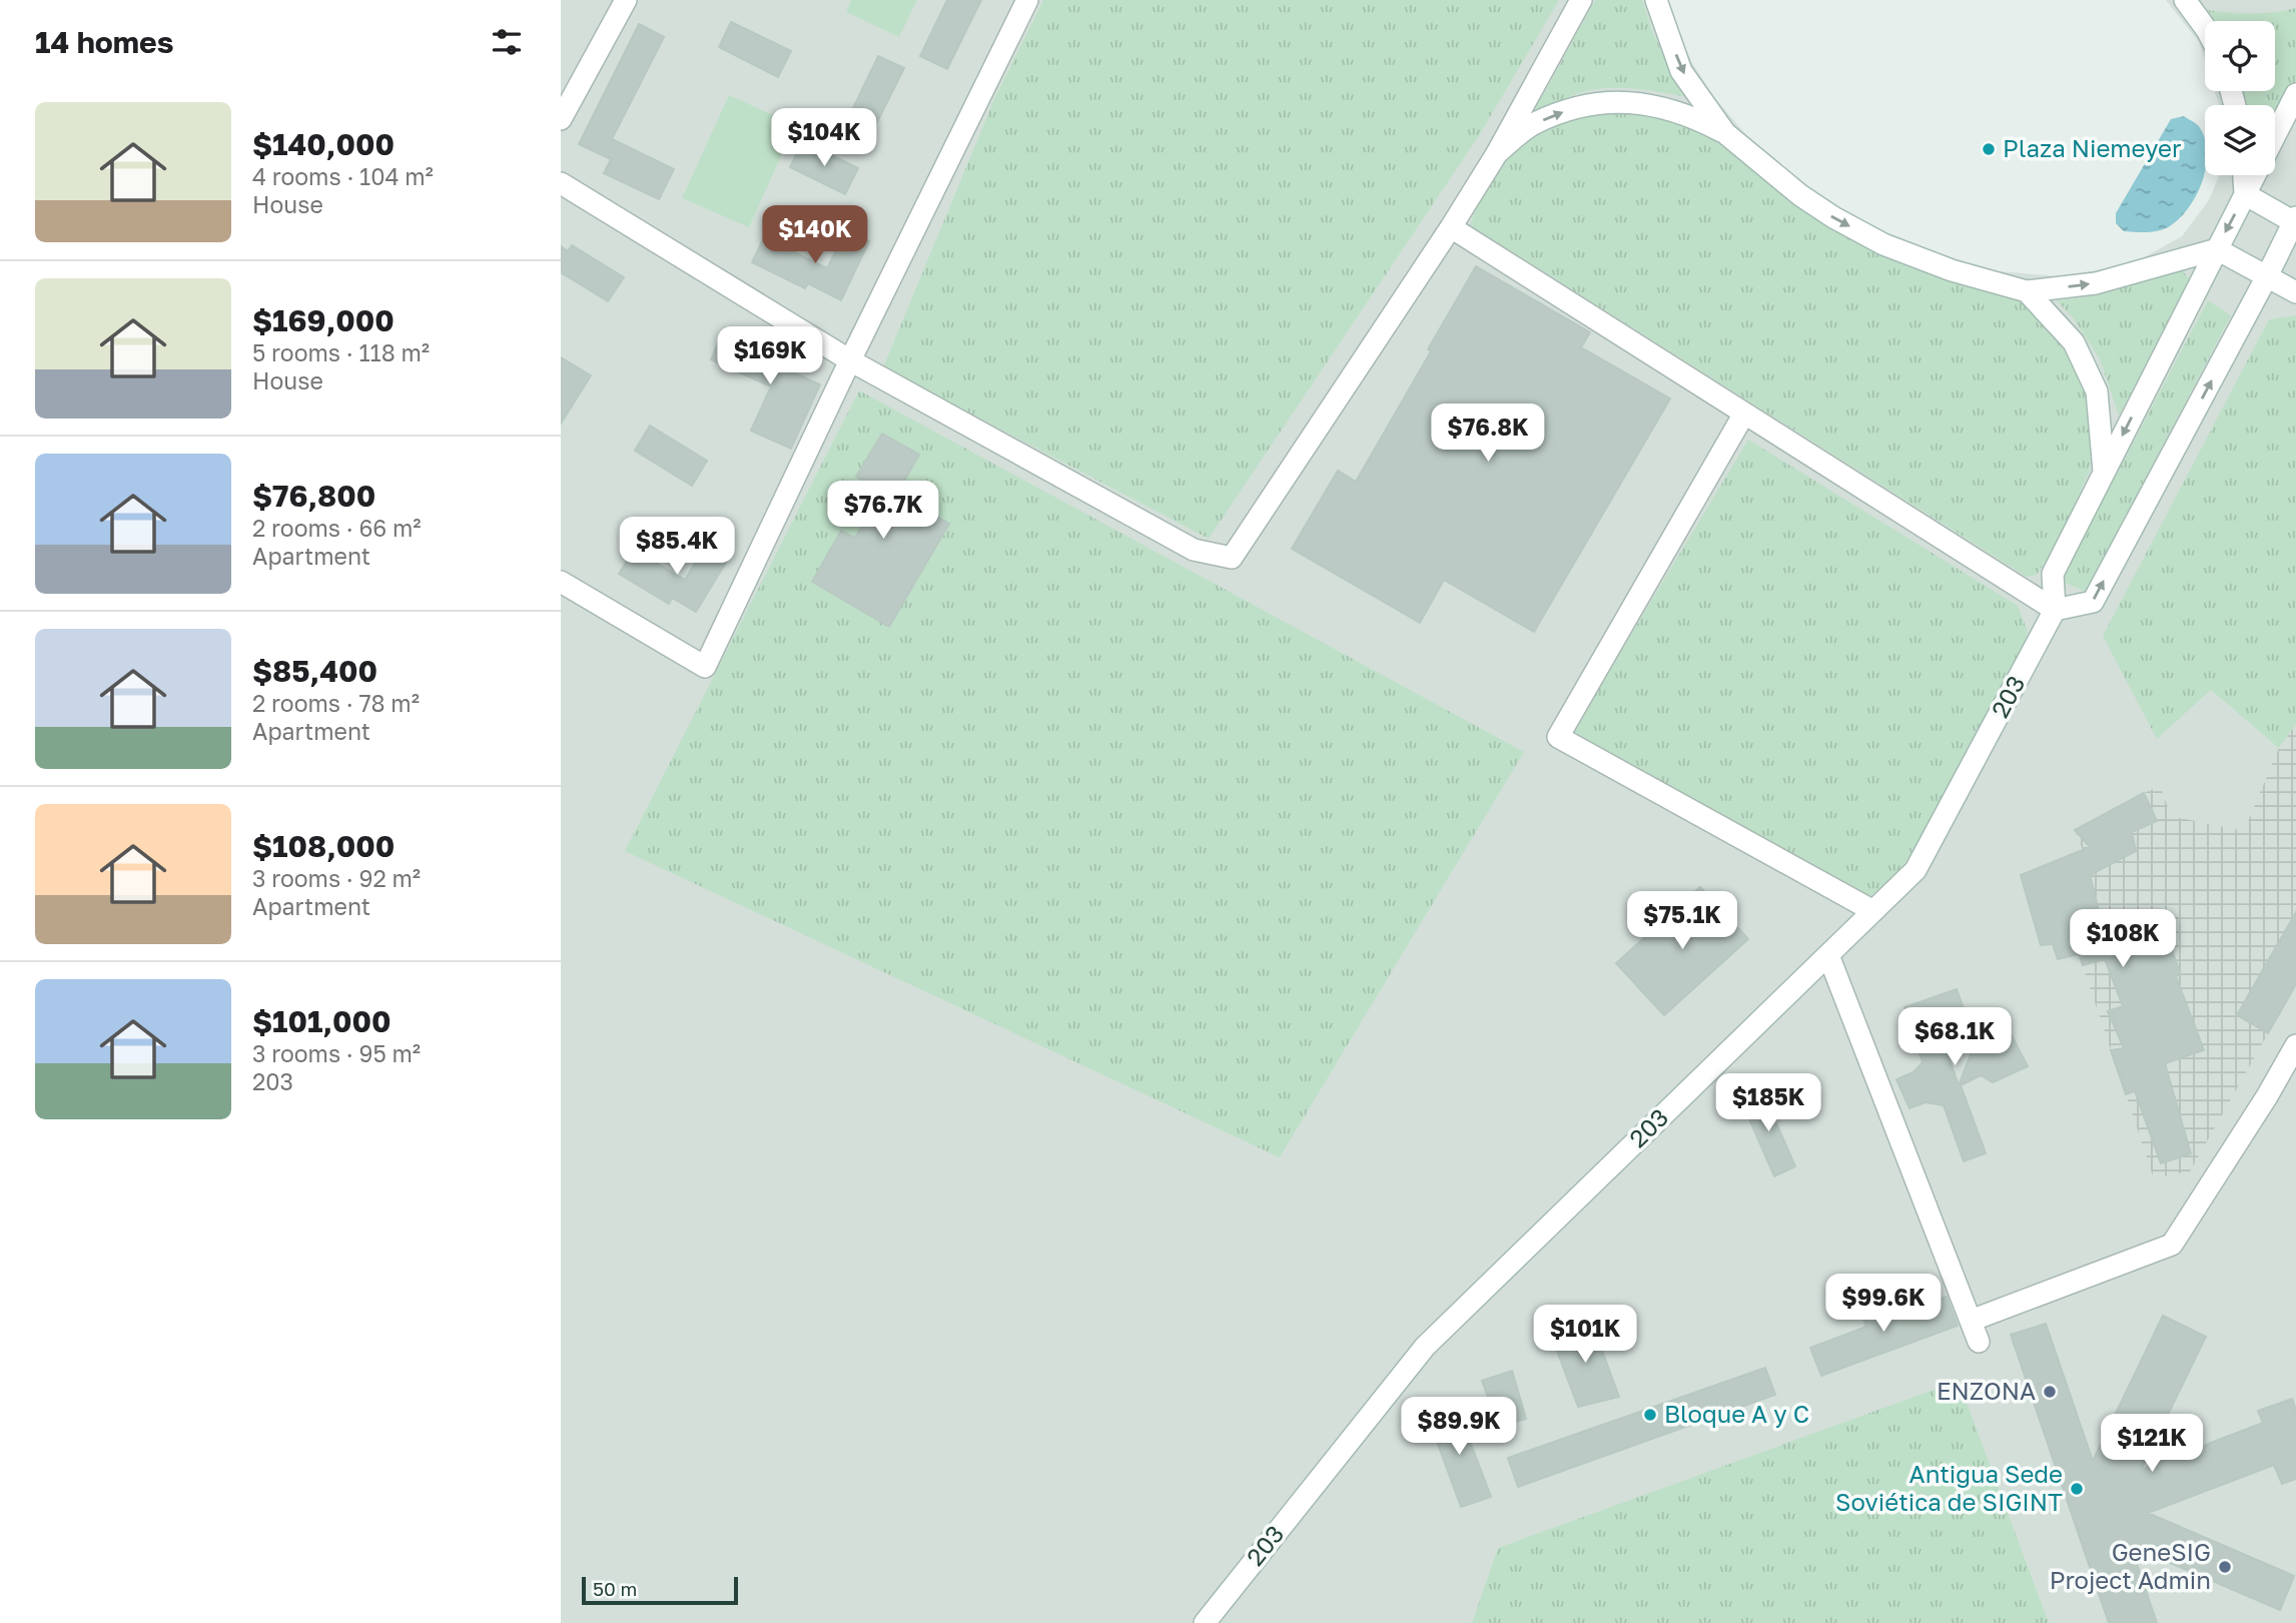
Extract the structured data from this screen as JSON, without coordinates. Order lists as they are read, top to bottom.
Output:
{
  "streets": {
    "street": ["203"]
  },
  "places": [
    "Plaza Niemeyer",
    "ENZONA",
    "Bloque A y C",
    "Antigua Sede Soviética de SIGINT",
    "GeneSIG Project Admin"
  ],
  "scale_bar": "50 m",
  "page": {
    "heading": "14 homes",
    "list": [
      {
        "name": "$140,000",
        "note": "4 rooms · 104 m² · House"
      },
      {
        "name": "$169,000",
        "note": "5 rooms · 118 m² · House"
      },
      {
        "name": "$76,800",
        "note": "2 rooms · 66 m² · Apartment"
      },
      {
        "name": "$85,400",
        "note": "2 rooms · 78 m² · Apartment"
      },
      {
        "name": "$108,000",
        "note": "3 rooms · 92 m² · Apartment"
      },
      {
        "name": "$101,000",
        "note": "3 rooms · 95 m² · 203"
      }
    ],
    "price": [
      "$104K",
      "$140K",
      "$169K",
      "$76.8K",
      "$76.7K",
      "$85.4K",
      "$75.1K",
      "$108K",
      "$68.1K",
      "$185K",
      "$99.6K",
      "$101K",
      "$89.9K",
      "$121K"
    ],
    "scale": "50 m"
  }
}
